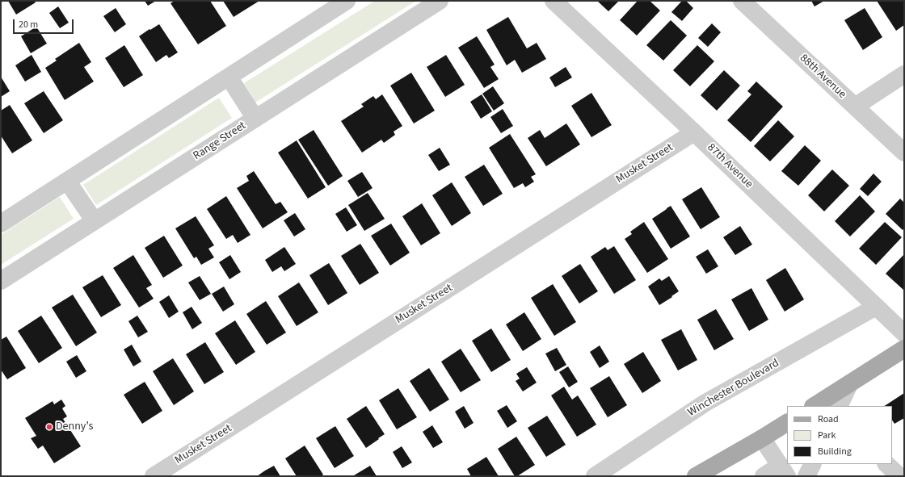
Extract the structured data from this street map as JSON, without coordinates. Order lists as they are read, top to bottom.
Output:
{
  "streets": {
    "street": [
      "88th Avenue",
      "Range Street",
      "Musket Street",
      "87th Avenue",
      "Winchester Boulevard"
    ]
  },
  "crossings": [
    ["Musket Street", "87th Avenue"],
    ["87th Avenue", "Winchester Boulevard"]
  ],
  "places": ["Denny's"],
  "legend": ["Road", "Park", "Building"],
  "scale_bar": "20 m"
}
